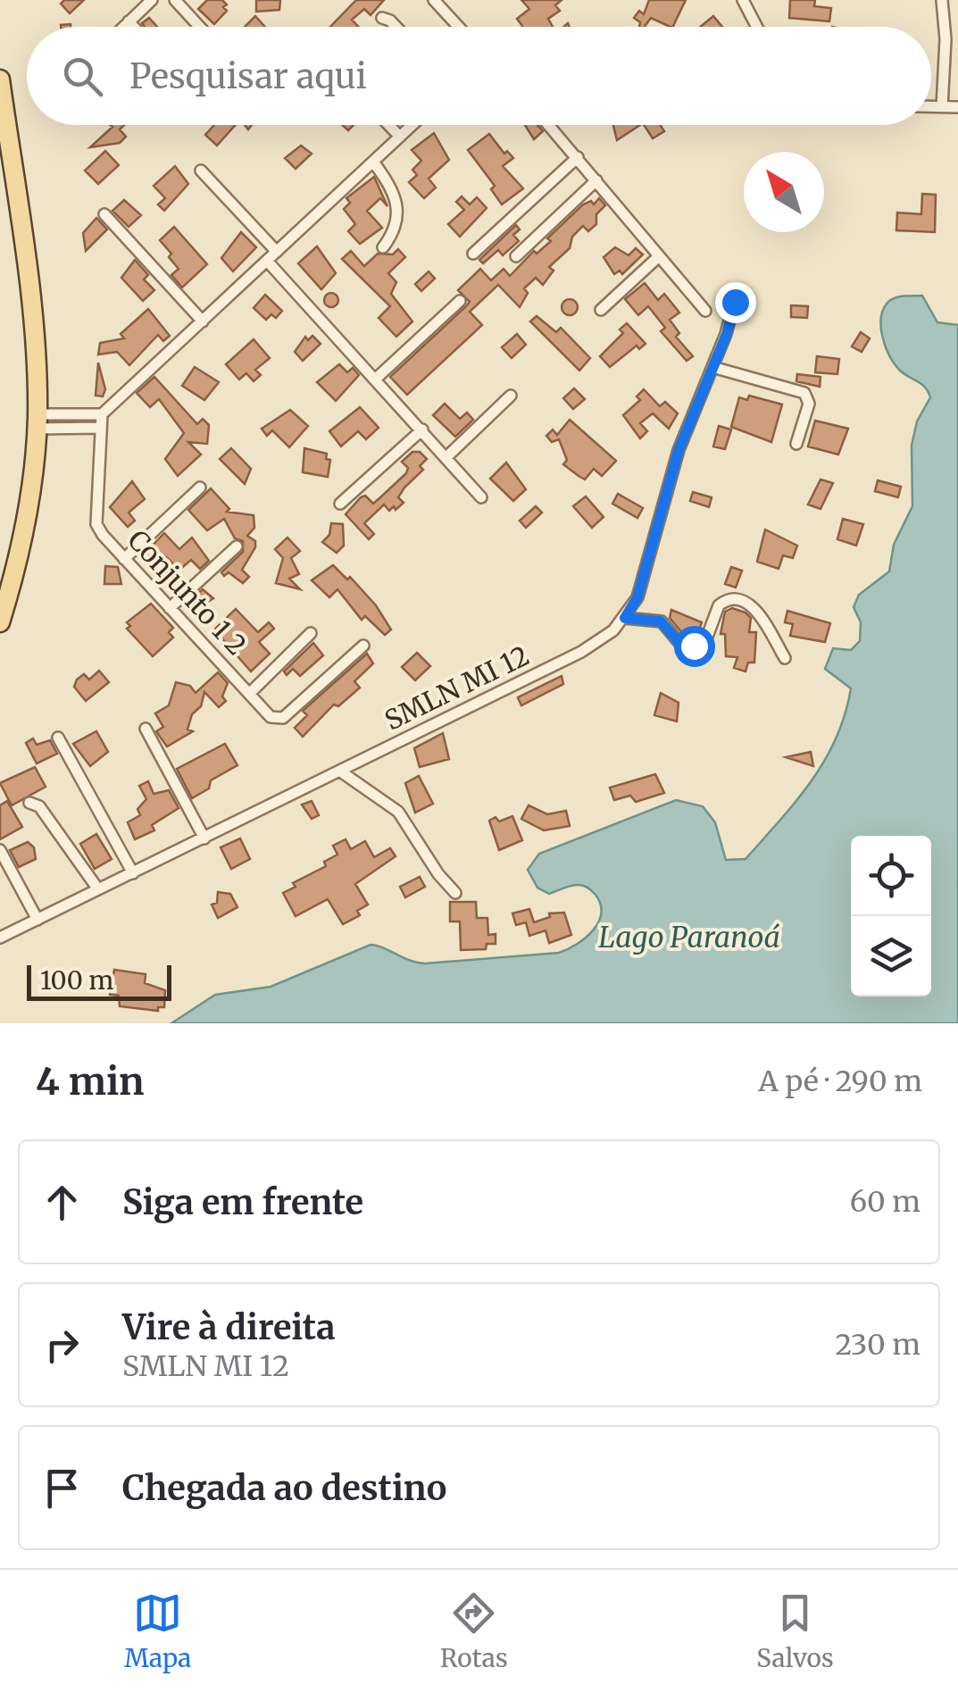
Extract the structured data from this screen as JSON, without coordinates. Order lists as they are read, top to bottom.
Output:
{
  "streets": {
    "street": ["Conjunto 1 2", "SMLN MI 12"]
  },
  "water": ["Lago Paranoá"],
  "scale_bar": "100 m",
  "north": "top left",
  "page": {
    "search": "Pesquisar aqui",
    "scale": "100 m",
    "heading": ["4 min", "A pé · 290 m"],
    "list": [
      ["Siga em frente", "60 m"],
      ["Vire à direita", "SMLN MI 12", "230 m"],
      "Chegada ao destino"
    ],
    "nav": ["Mapa", "Rotas", "Salvos"]
  }
}
